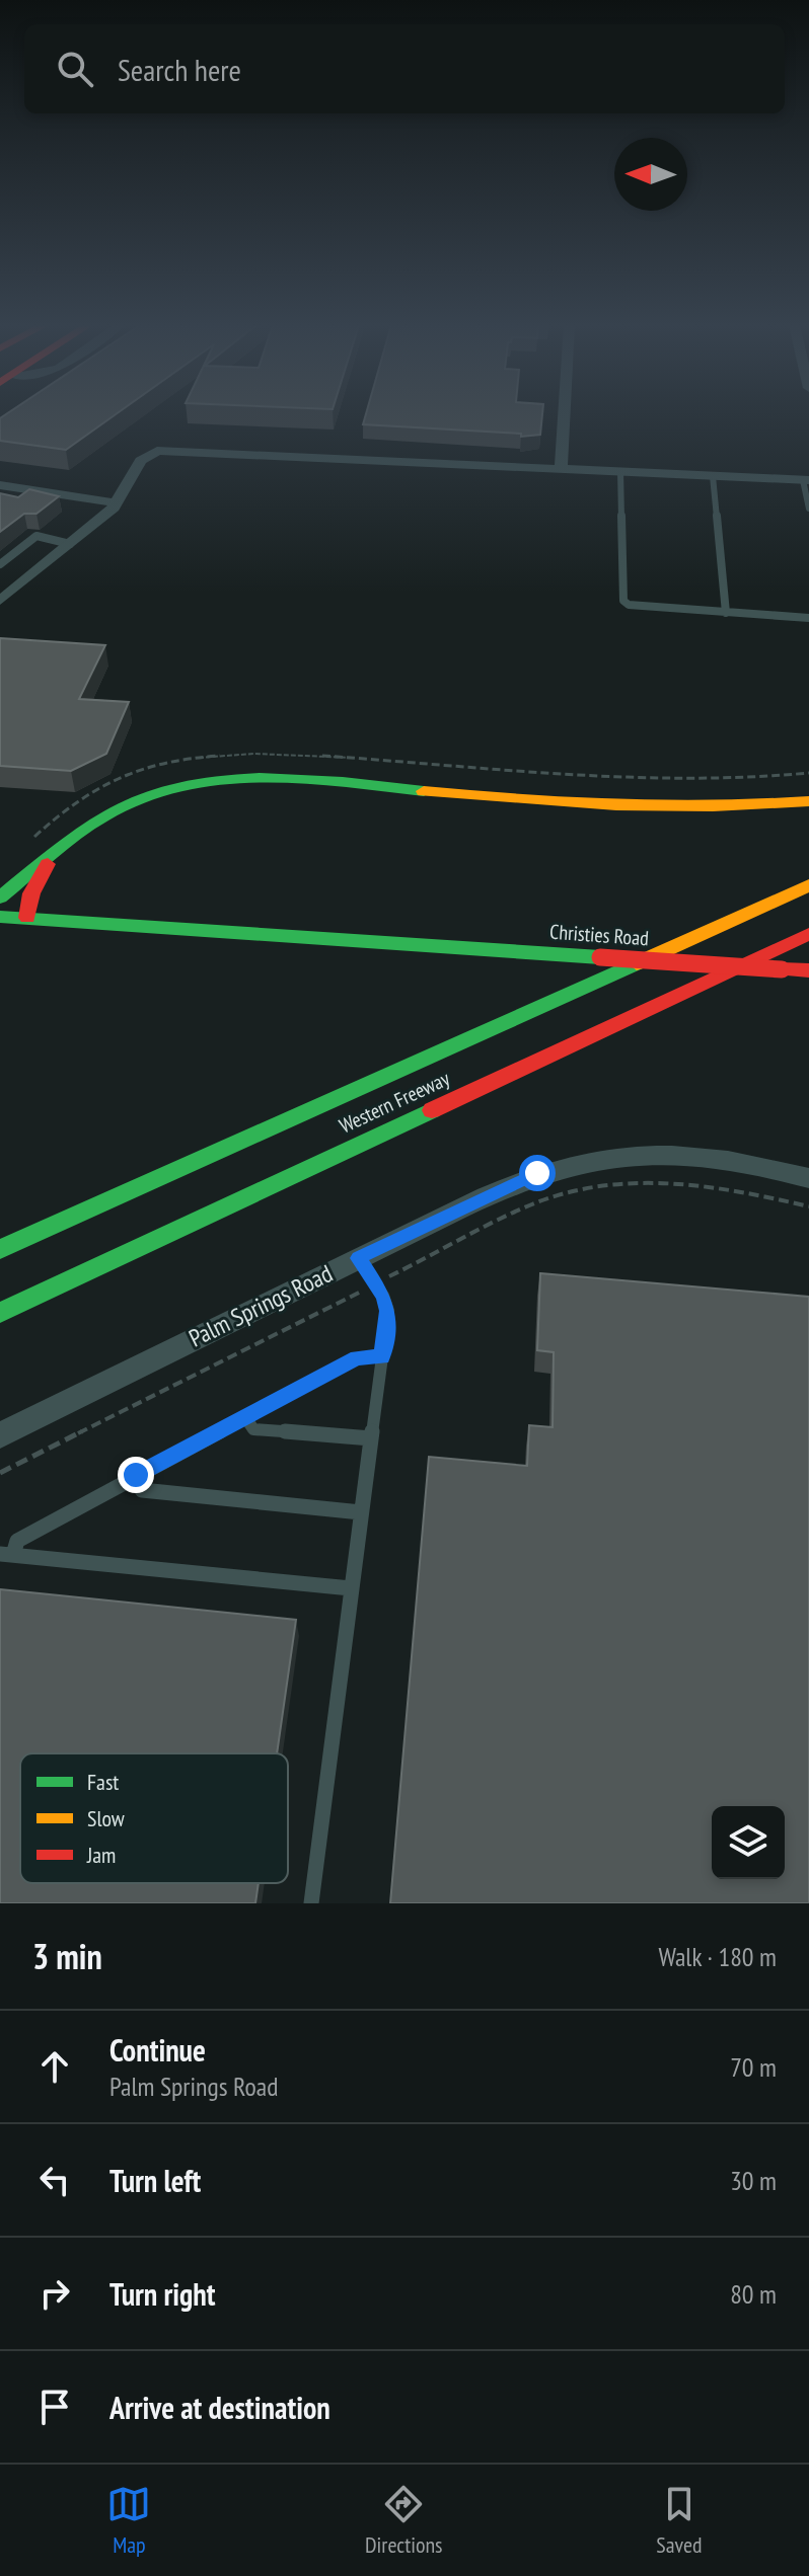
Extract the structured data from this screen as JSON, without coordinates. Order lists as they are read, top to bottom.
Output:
{
  "streets": {
    "main road": ["Christies Road", "Western Freeway"],
    "street": ["Palm Springs Road"]
  },
  "legend": ["Fast", "Slow", "Jam"],
  "north": "left",
  "page": {
    "search": "Search here",
    "heading": ["3 min", "Walk · 180 m"],
    "list": [
      ["Continue", "Palm Springs Road", "70 m"],
      ["Turn left", "30 m"],
      ["Turn right", "80 m"],
      "Arrive at destination"
    ],
    "nav": ["Map", "Directions", "Saved"]
  }
}
